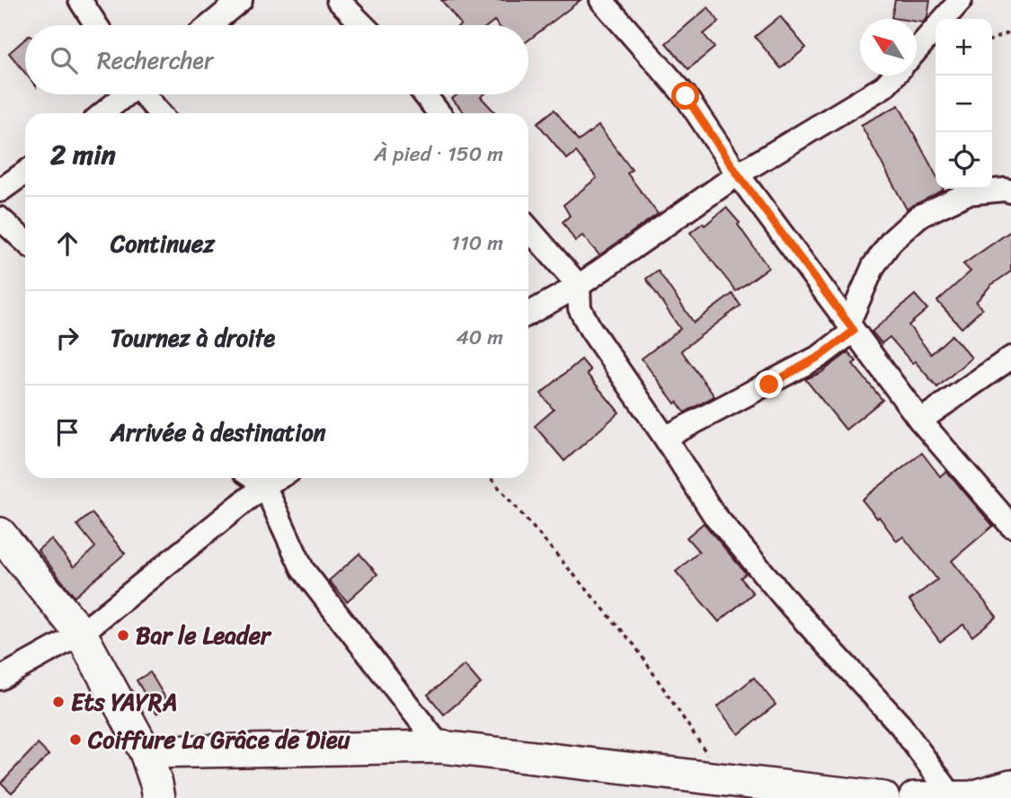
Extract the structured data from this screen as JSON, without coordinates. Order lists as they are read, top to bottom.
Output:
{
  "places": ["Bar le Leader", "Ets YAYRA", "Coiffure La Grâce de Dieu"],
  "north": "top left",
  "page": {
    "map_buttons": ["+", "−"],
    "search": "Rechercher",
    "heading": ["2 min", "À pied · 150 m"],
    "list": [
      ["Continuez", "110 m"],
      ["Tournez à droite", "40 m"],
      "Arrivée à destination"
    ]
  }
}
